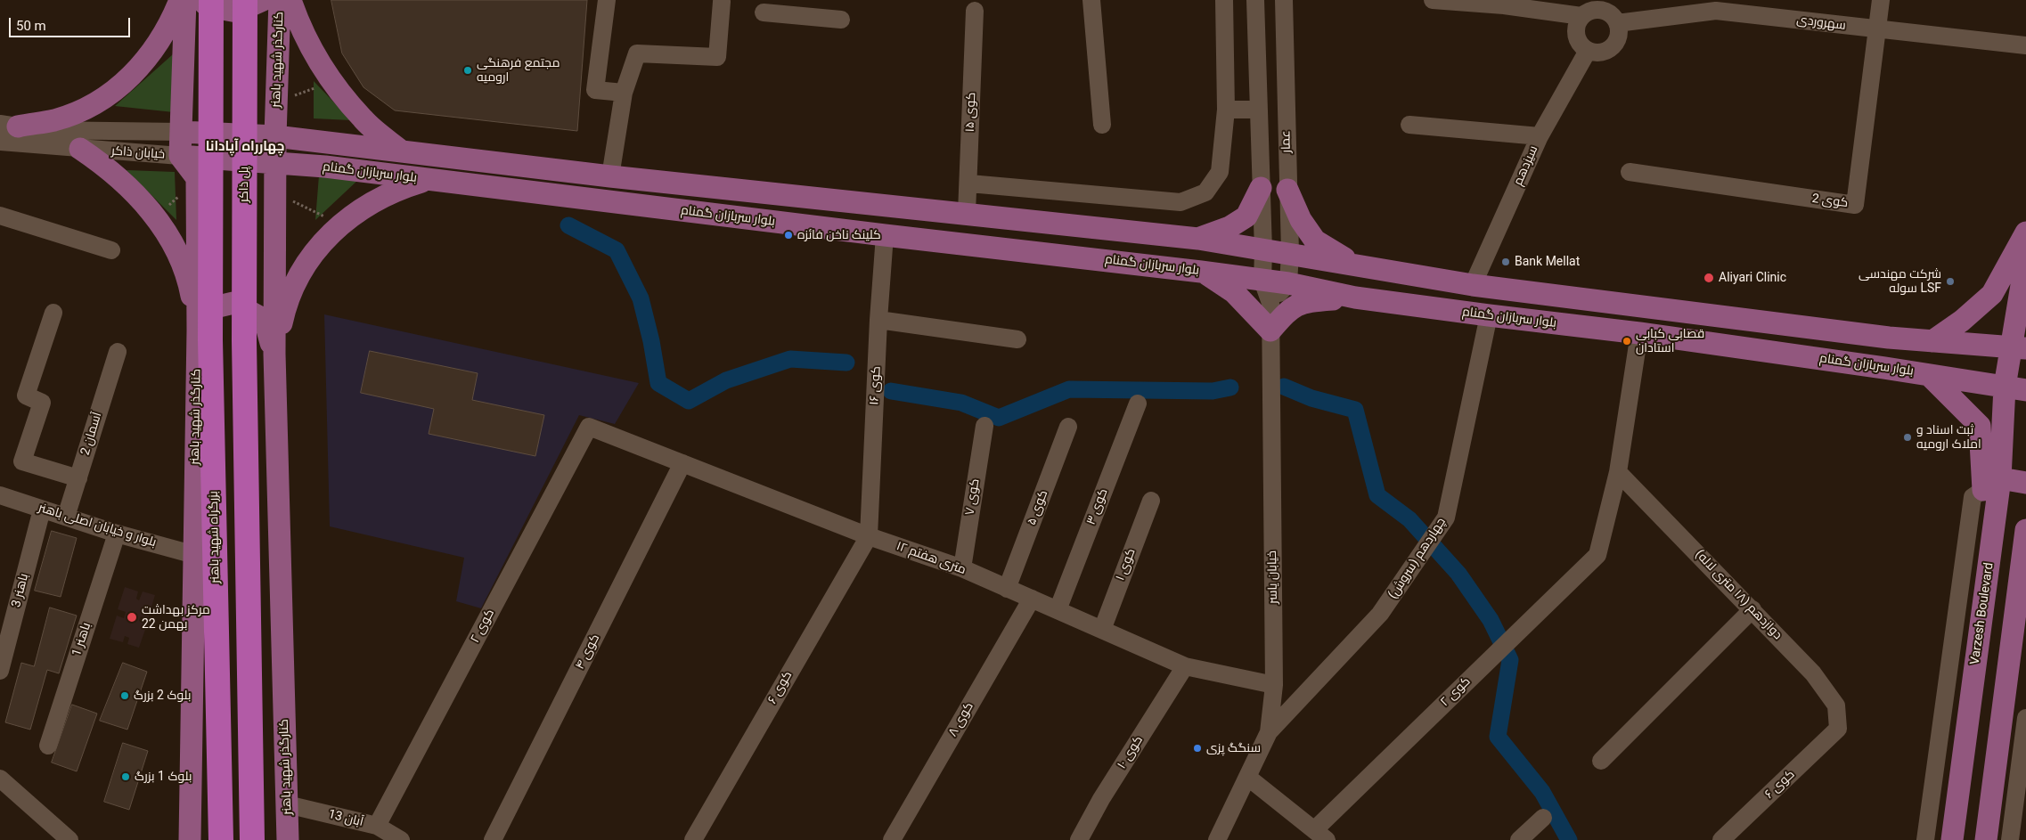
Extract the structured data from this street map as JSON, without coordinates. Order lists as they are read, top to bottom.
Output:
{
  "streets": {
    "highway": ["پل ذاکر", "بزرگراه شهید باهنر"],
    "main road": [
      "کنارگذر شهید باهنر",
      "خیابان ذاکر",
      "بلوار سربازان گمنام",
      "Varzesh Boulevard"
    ],
    "street": [
      "سهروردی",
      "کوی ۱۵",
      "عمار",
      "سیزدهم",
      "کوی 2",
      "کوی ۱۶",
      "آسمان 2",
      "کوی ۷",
      "کوی ۳",
      "کوی ۵",
      "بلوار و خیابان اصلی باهنر",
      "۱۲ متری هفتم",
      "چهاردهم (سروش)",
      "کوی ۱",
      "خیابان یاسر",
      "باهنر 3",
      "دوازدهم (۱۸ متری لاله)",
      "کوی ۲",
      "باهنر 1",
      "کوی ۴",
      "کوی ۶",
      "کوی ۸",
      "کوی ۱۰",
      "13 آبان"
    ]
  },
  "crossings": [
    ["سهروردی", "سیزدهم"],
    ["سهروردی", "کوی 2"],
    ["کنارگذر شهید باهنر", "خیابان ذاکر"],
    ["کنارگذر شهید باهنر", "بلوار سربازان گمنام"],
    ["کنارگذر شهید باهنر", "بلوار و خیابان اصلی باهنر"],
    ["کنارگذر شهید باهنر", "بزرگراه شهید باهنر"],
    ["کنارگذر شهید باهنر", "13 آبان"],
    ["کوی ۱۵", "بلوار سربازان گمنام"],
    ["عمار", "بلوار سربازان گمنام"],
    ["خیابان ذاکر", "بلوار سربازان گمنام"],
    ["سیزدهم", "بلوار سربازان گمنام"],
    ["بلوار سربازان گمنام", "کوی ۱۶"],
    ["بلوار سربازان گمنام", "چهاردهم (سروش)"],
    ["بلوار سربازان گمنام", "خیابان یاسر"],
    ["بلوار سربازان گمنام", "Varzesh Boulevard"],
    ["کوی ۱۶", "۱۲ متری هفتم"],
    ["کوی ۱۶", "کوی ۶"],
    ["آسمان 2", "بلوار و خیابان اصلی باهنر"],
    ["کوی ۷", "۱۲ متری هفتم"],
    ["کوی ۳", "۱۲ متری هفتم"],
    ["کوی ۵", "۱۲ متری هفتم"],
    ["بلوار و خیابان اصلی باهنر", "باهنر 3"],
    ["بلوار و خیابان اصلی باهنر", "باهنر 1"],
    ["۱۲ متری هفتم", "کوی ۱"],
    ["۱۲ متری هفتم", "خیابان یاسر"],
    ["۱۲ متری هفتم", "کوی ۲"],
    ["۱۲ متری هفتم", "کوی ۴"],
    ["۱۲ متری هفتم", "کوی ۶"],
    ["۱۲ متری هفتم", "کوی ۸"],
    ["۱۲ متری هفتم", "کوی ۱۰"],
    ["چهاردهم (سروش)", "خیابان یاسر"],
    ["دوازدهم (۱۸ متری لاله)", "کوی ۲"],
    ["دوازدهم (۱۸ متری لاله)", "کوی ۶"],
    ["کوی ۲", "13 آبان"]
  ],
  "districts": ["چهارراه آپادانا"],
  "places": [
    "مجتمع فرهنگی ارومیه",
    "کلینک ناخن فائزه",
    "Bank Mellat",
    "Aliyari Clinic",
    "شرکت مهندسی سوله LSF",
    "قصابی کبابی استادان",
    "ثبت اسناد و املاک ارومیه",
    "مرکز بهداشت 22 بهمن",
    "بلوک 2 بزرگ",
    "سنگگ پزی",
    "بلوک 1 بزرگ"
  ],
  "scale_bar": "50 m"
}
